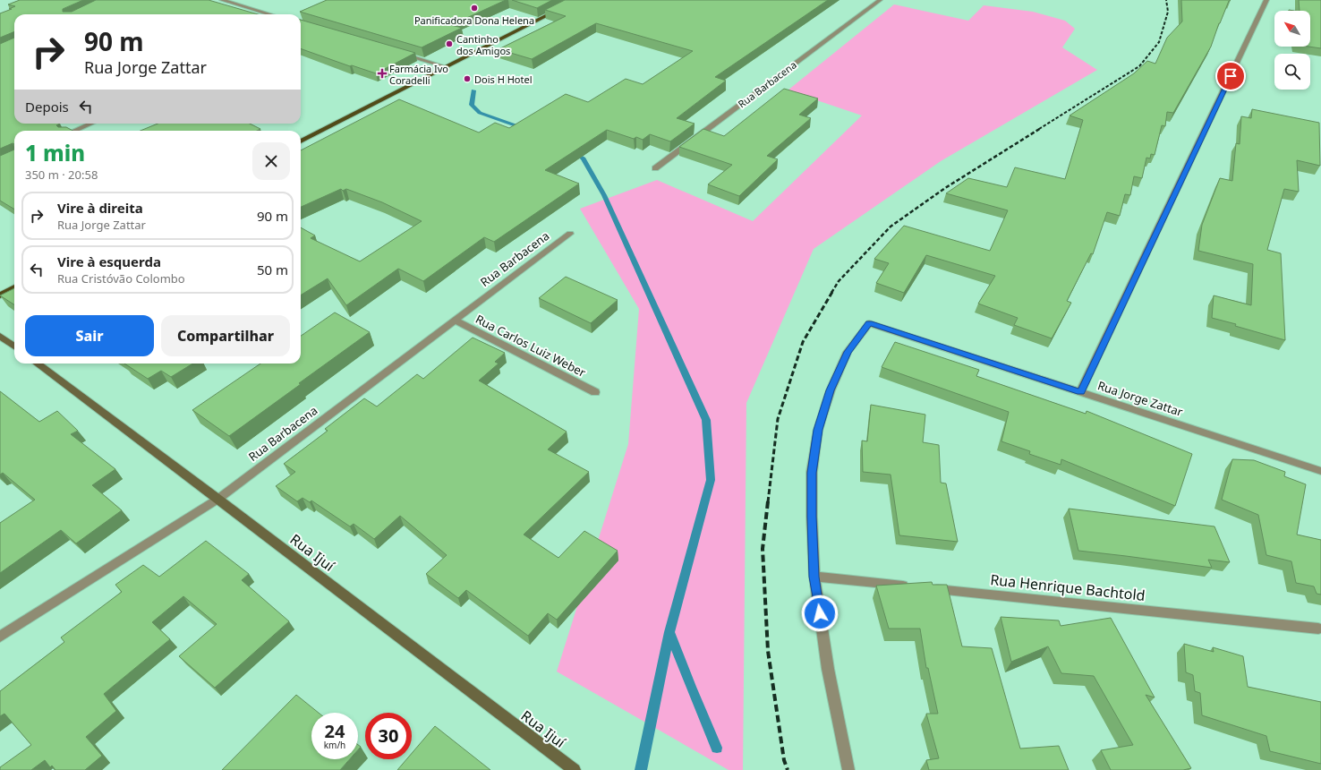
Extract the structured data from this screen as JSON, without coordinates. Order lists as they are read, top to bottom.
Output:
{
  "streets": {
    "main road": ["Rua Ijuí"],
    "street": [
      "Rua Barbacena",
      "Rua Carlos Luiz Weber",
      "Rua Jorge Zattar",
      "Rua Henrique Bachtold"
    ]
  },
  "crossings": [
    ["Rua Barbacena", "Rua Carlos Luiz Weber"],
    ["Rua Barbacena", "Rua Ijuí"]
  ],
  "places": {
    "other": ["Panificadora Dona Helena", "Cantinho dos Amigos", "Dois H Hotel"],
    "health": ["Farmácia Ivo Coradelli"]
  },
  "north": "top left",
  "page": {
    "turn": ["90 m", "Rua Jorge Zattar"],
    "then": "Depois",
    "heading": ["1 min", "350 m · 20:58"],
    "list": [
      {
        "name": "Vire à direita",
        "note": "Rua Jorge Zattar",
        "value": "90 m"
      },
      {
        "name": "Vire à esquerda",
        "note": "Rua Cristóvão Colombo",
        "value": "50 m"
      }
    ],
    "buttons": ["Sair", "Compartilhar"],
    "speed": "24 km/h",
    "limit": "30"
  }
}
